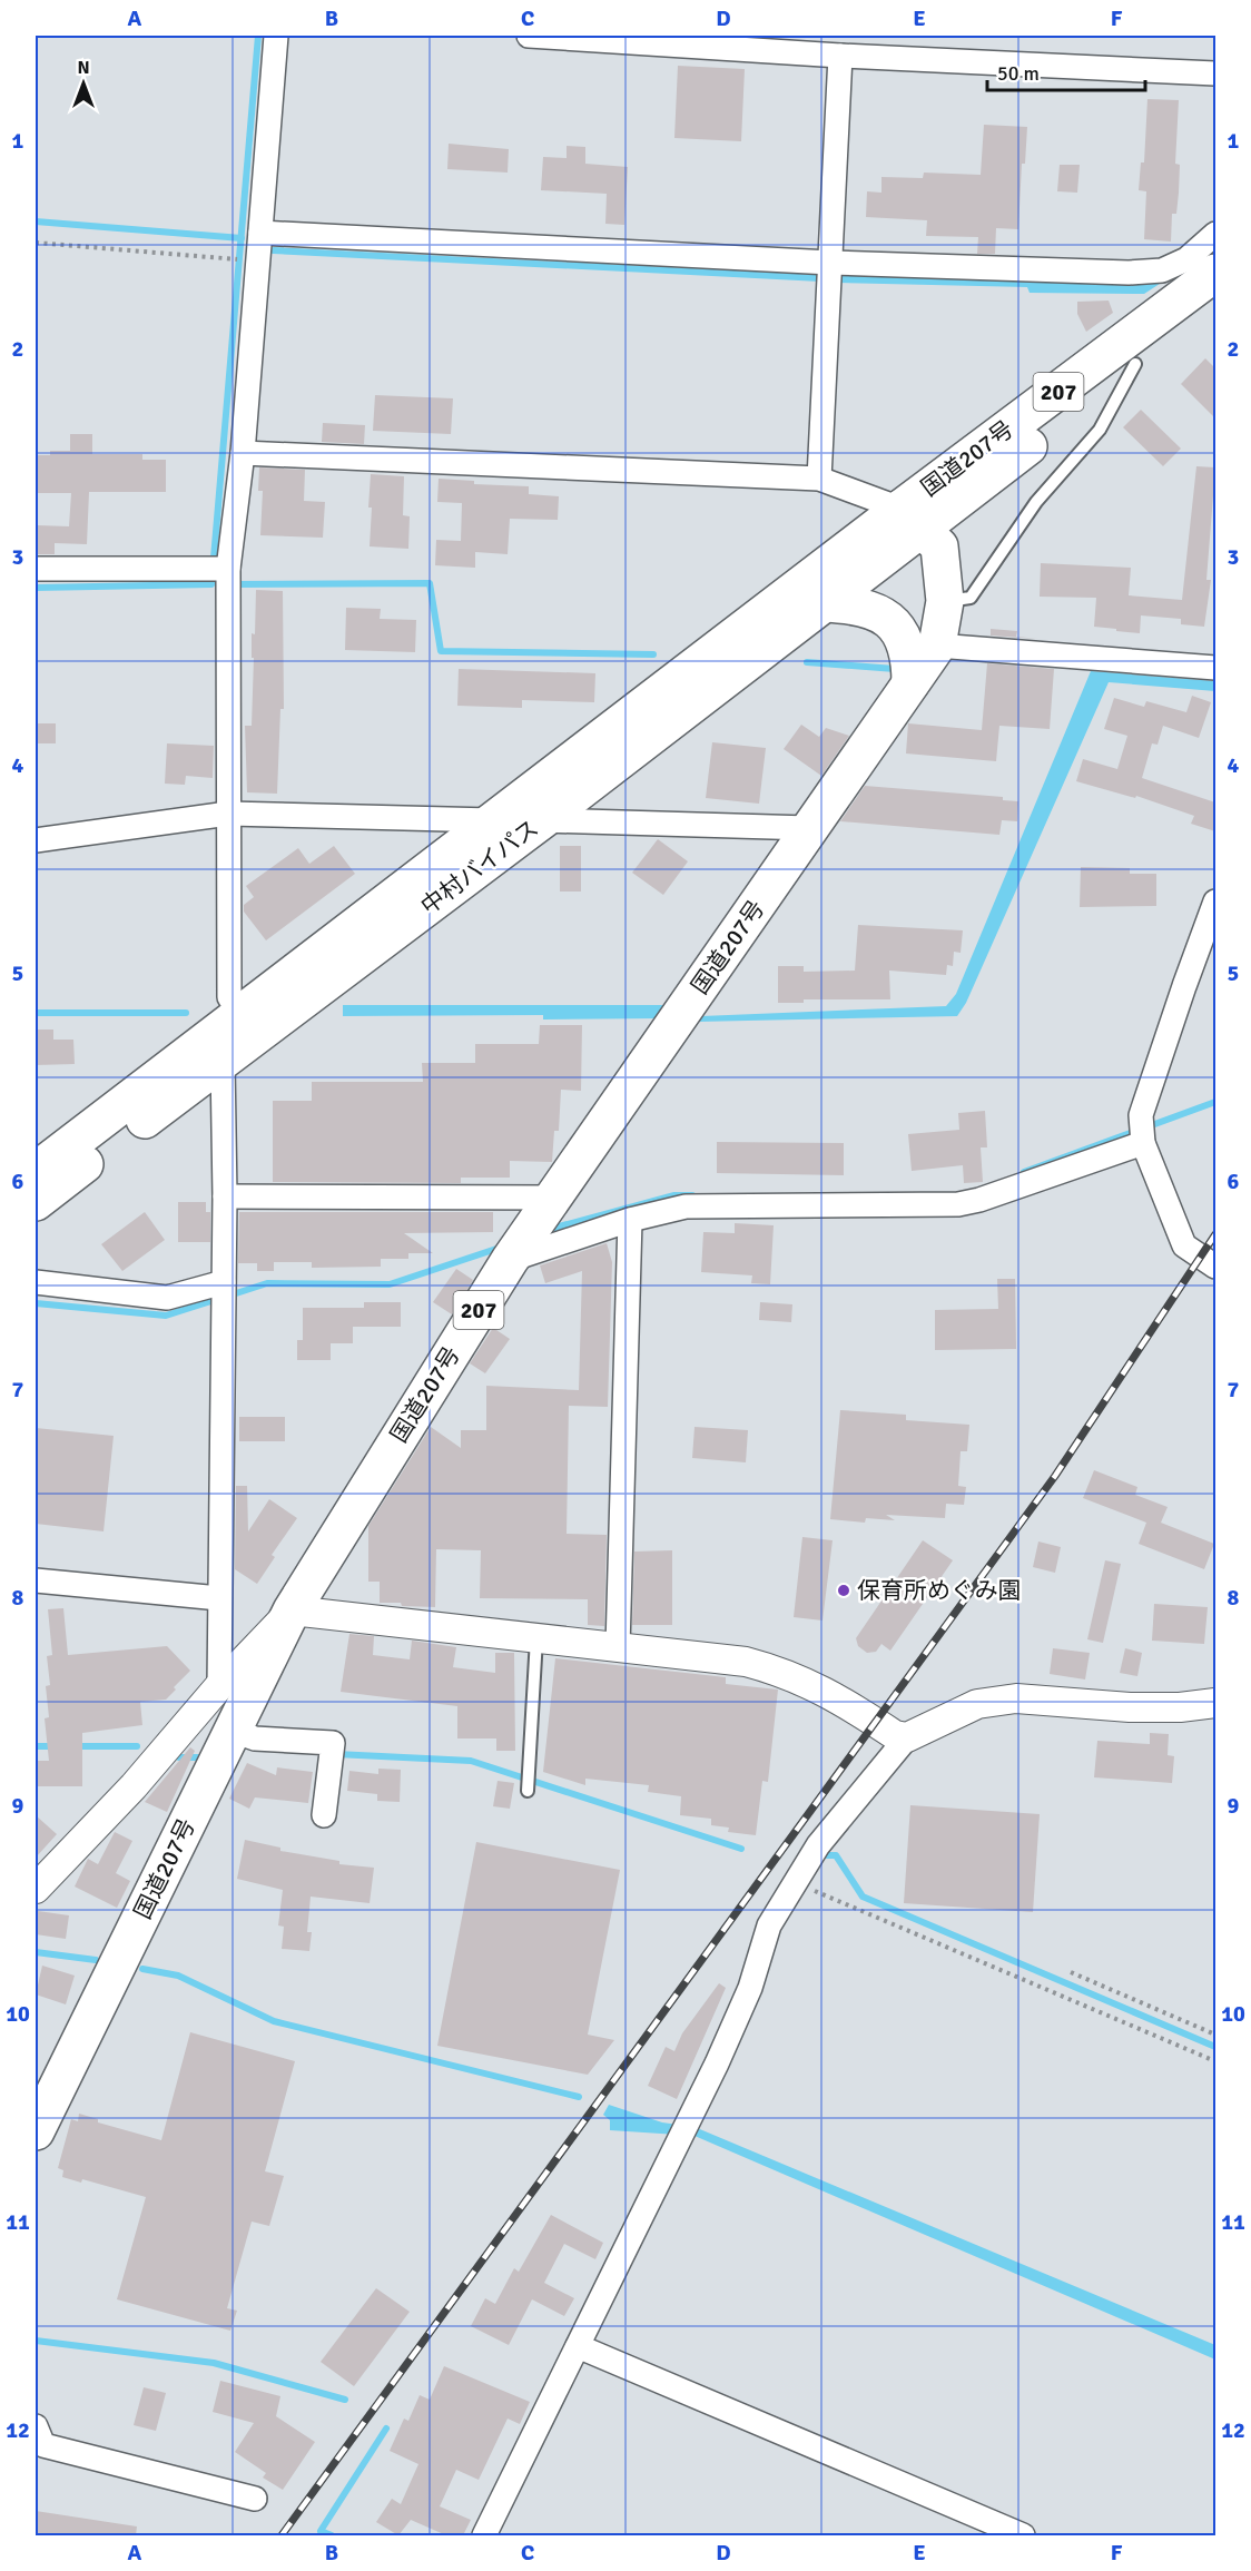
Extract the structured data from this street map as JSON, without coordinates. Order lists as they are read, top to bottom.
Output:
{
  "streets": {
    "highway": ["207", "国道207号", "中村バイパス"]
  },
  "crossings": [
    ["国道207号", "中村バイパス"]
  ],
  "places": ["保育所めぐみ園"],
  "scale_bar": "50 m",
  "north": "top",
  "grid": {
    "columns": [
      "A",
      "B",
      "C",
      "D",
      "E",
      "F"
    ],
    "rows": [
      "1",
      "2",
      "3",
      "4",
      "5",
      "6",
      "7",
      "8",
      "9",
      "10",
      "11",
      "12"
    ]
  }
}
